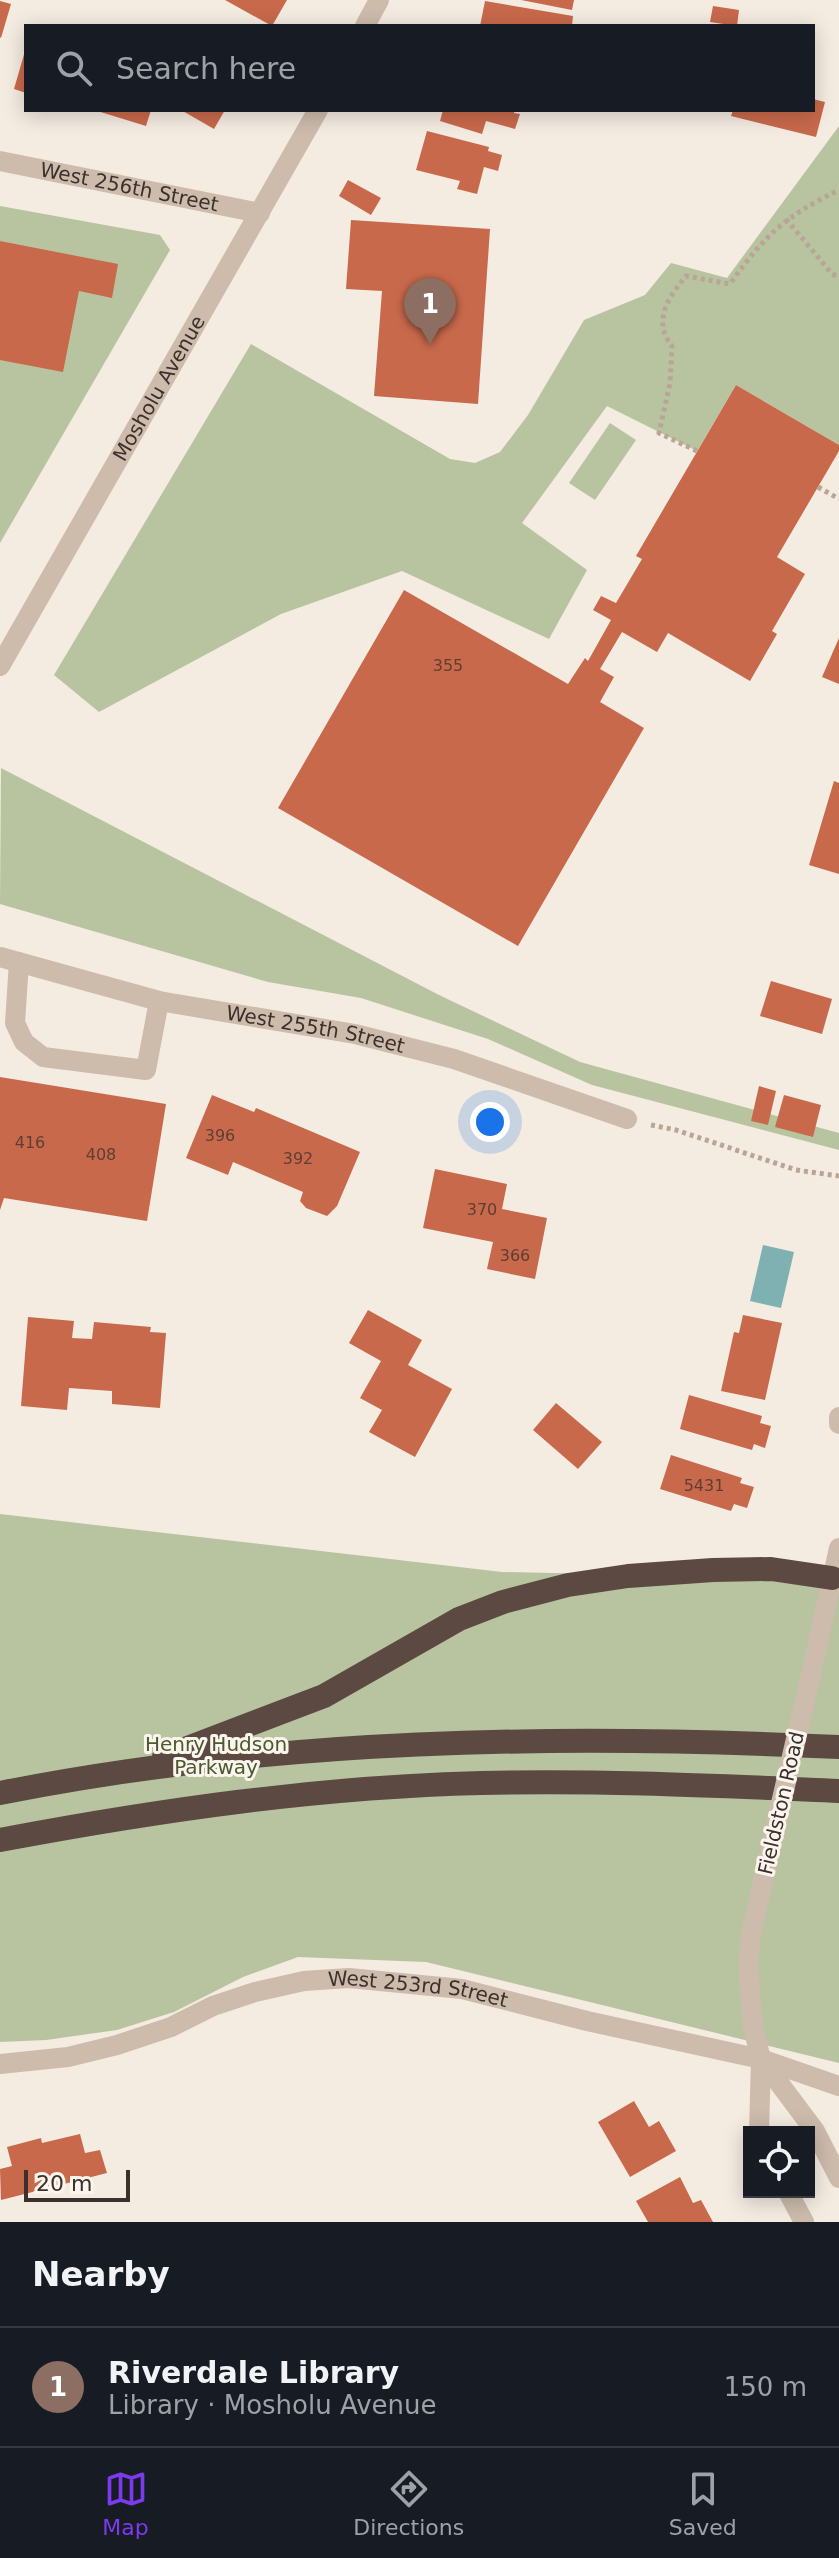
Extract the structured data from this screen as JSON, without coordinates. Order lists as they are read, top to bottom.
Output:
{
  "streets": {
    "street": [
      "West 256th Street",
      "Mosholu Avenue",
      "West 255th Street",
      "Fieldston Road",
      "West 253rd Street"
    ]
  },
  "crossings": [
    ["West 256th Street", "Mosholu Avenue"],
    ["Fieldston Road", "West 253rd Street"]
  ],
  "parks": ["Henry Hudson Parkway"],
  "house_numbers": [
    "355",
    "396",
    "416",
    "408",
    "392",
    "370",
    "366",
    "5431"
  ],
  "scale_bar": "20 m",
  "page": {
    "search": "Search here",
    "pins": "1",
    "scale": "20 m",
    "heading": "Nearby",
    "list": [
      {
        "mark": "1",
        "name": "Riverdale Library",
        "note": "Library · Mosholu Avenue",
        "value": "150 m"
      }
    ],
    "nav": ["Map", "Directions", "Saved"]
  }
}
